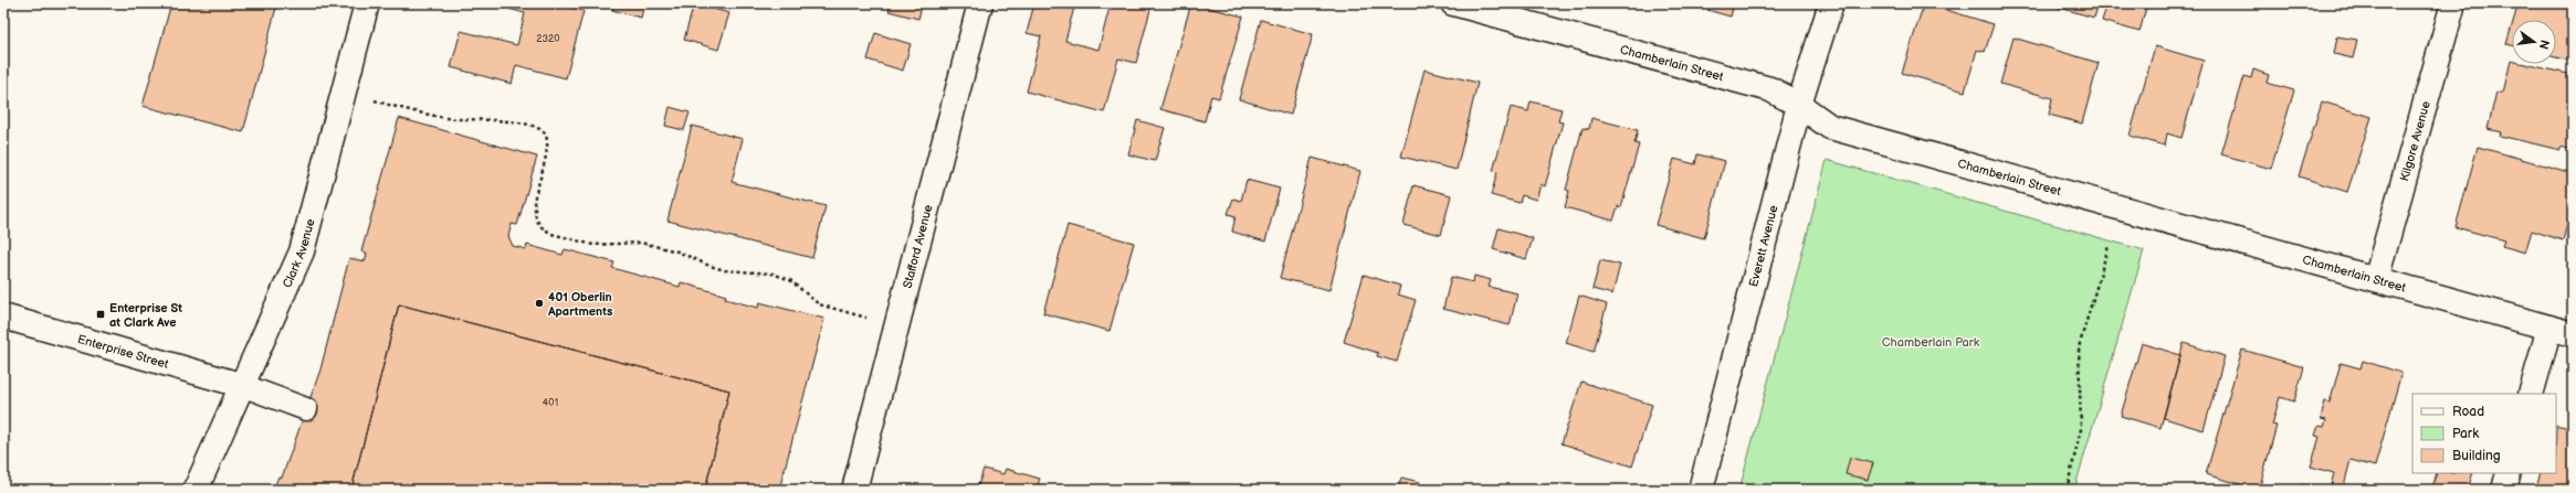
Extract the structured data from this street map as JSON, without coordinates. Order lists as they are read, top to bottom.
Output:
{
  "streets": {
    "street": [
      "Chamberlain Street",
      "Kilgore Avenue",
      "Stafford Avenue",
      "Everett Avenue",
      "Clark Avenue",
      "Enterprise Street"
    ]
  },
  "crossings": [
    ["Chamberlain Street", "Kilgore Avenue"],
    ["Chamberlain Street", "Everett Avenue"],
    ["Clark Avenue", "Enterprise Street"]
  ],
  "parks": ["Chamberlain Park"],
  "places": {
    "other": ["401 Oberlin Apartments"],
    "transit": ["Enterprise St at Clark Ave"]
  },
  "house_numbers": ["2320", "401"],
  "legend": ["Road", "Park", "Building"],
  "north": "right"
}
